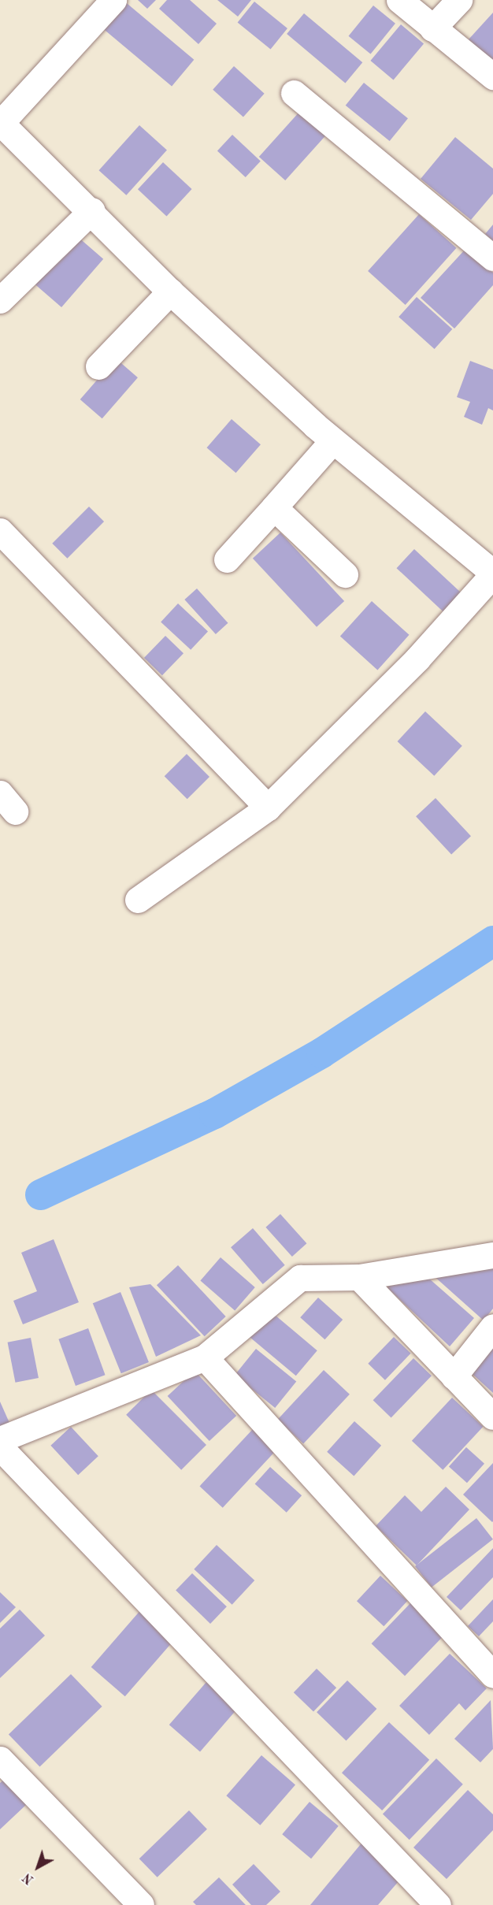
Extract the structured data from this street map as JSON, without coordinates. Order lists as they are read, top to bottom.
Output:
{
  "north": "bottom left"
}
